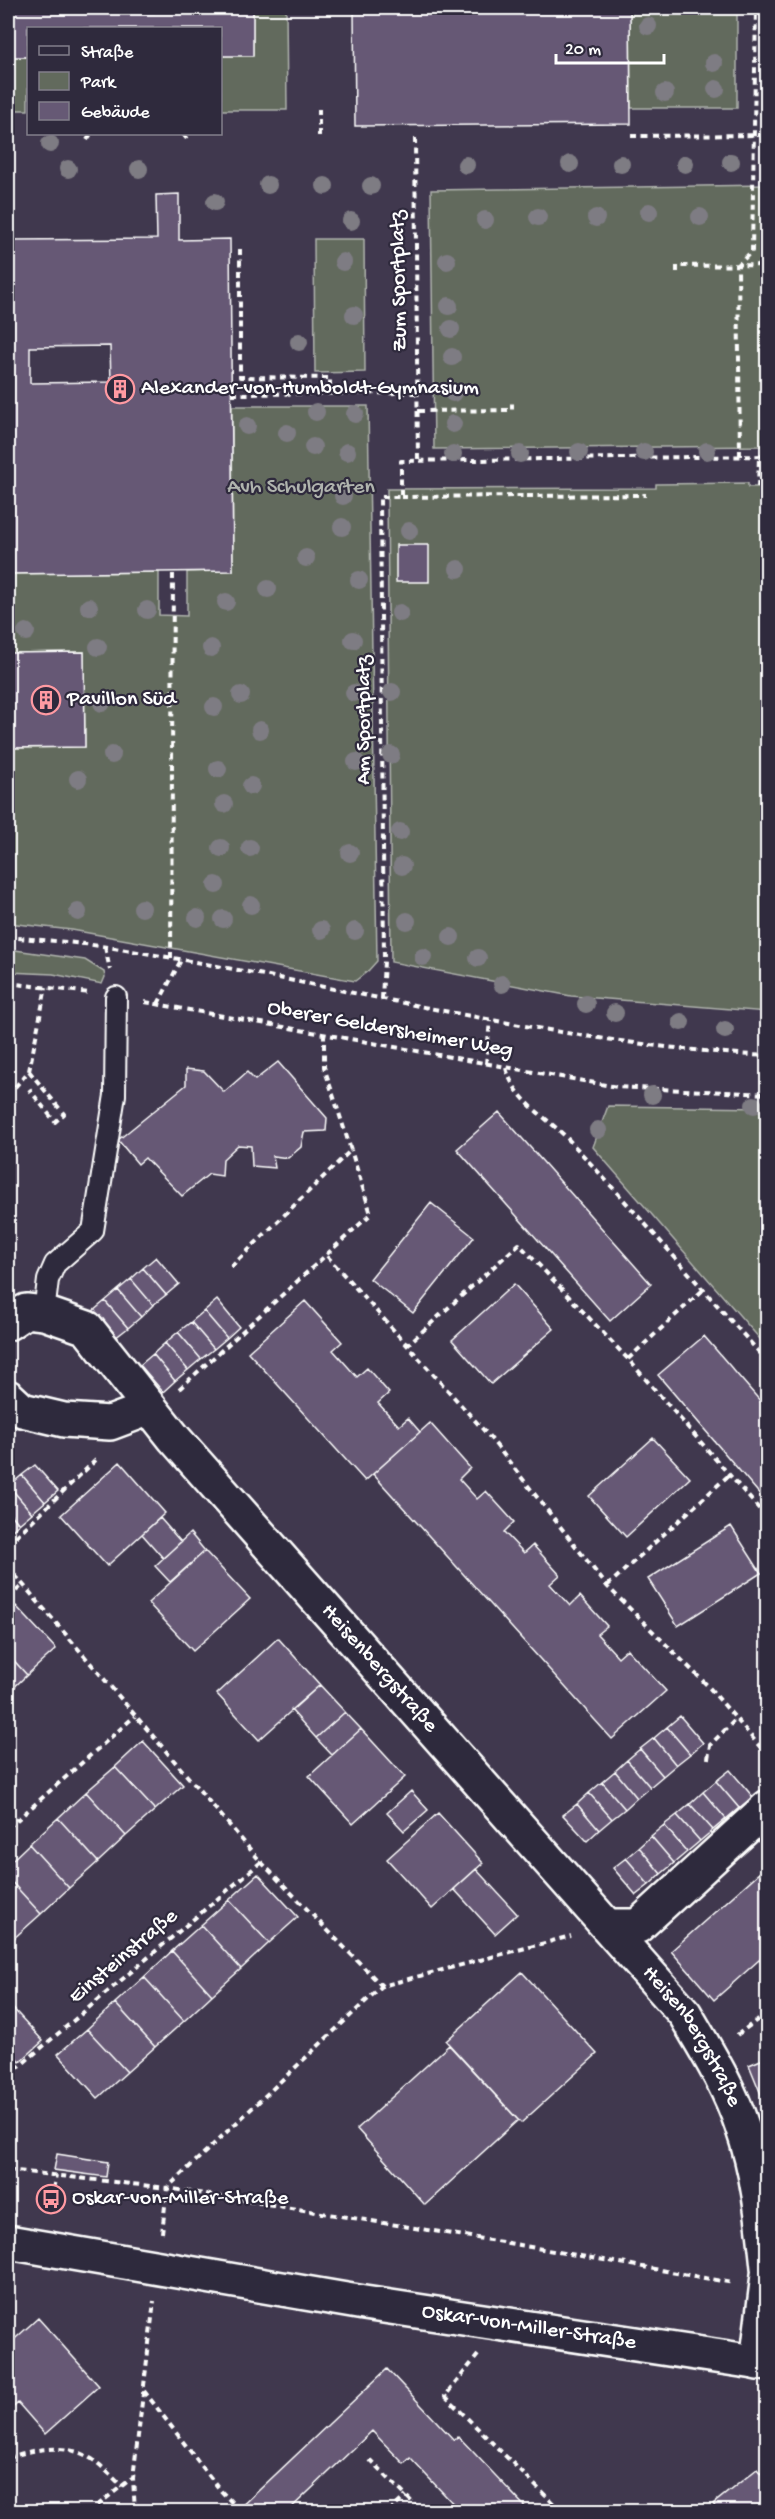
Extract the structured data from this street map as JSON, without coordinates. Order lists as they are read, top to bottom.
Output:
{
  "streets": {
    "street": ["Heisenbergstraße", "Oskar-von-Miller-Straße"],
    "path": [
      "Zum Sportplatz",
      "Am Sportplatz",
      "Oberer Geldersheimer Weg",
      "Einsteinstraße"
    ]
  },
  "parks": ["Avh Schulgarten"],
  "places": {
    "building": ["Alexander-von-Humboldt-Gymnasium", "Pavillon Süd"],
    "bus stop": ["Oskar-von-Miller-Straße"]
  },
  "legend": ["Straße", "Park", "Gebäude"],
  "scale_bar": "20 m"
}
